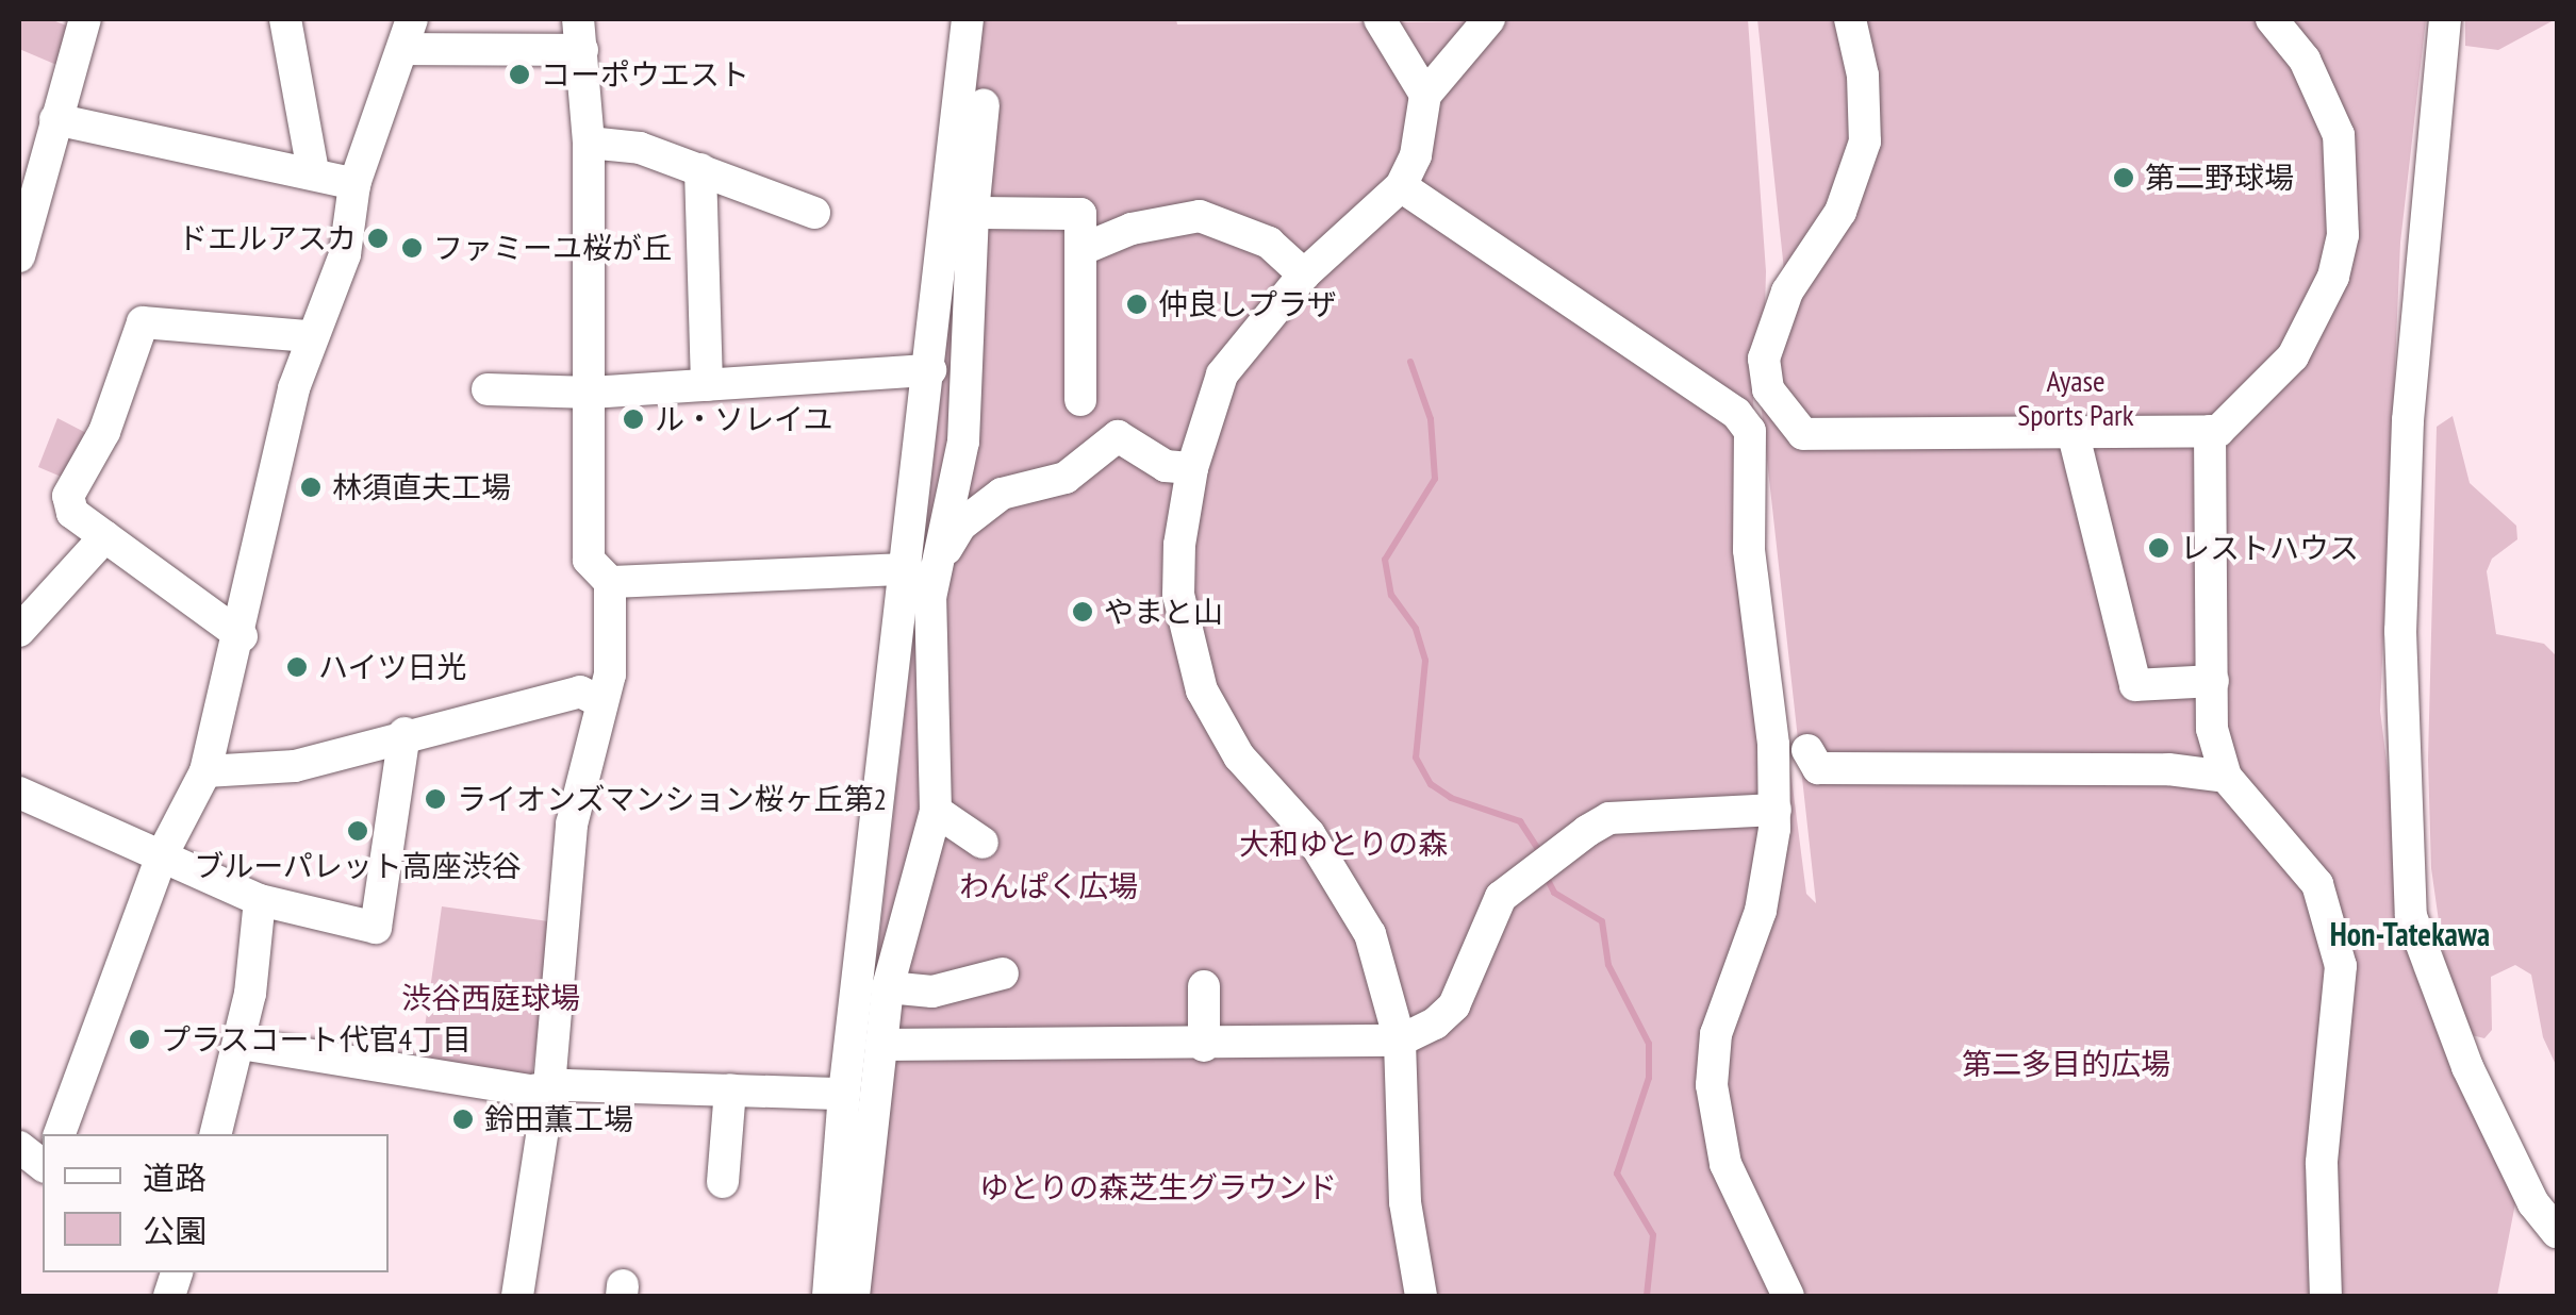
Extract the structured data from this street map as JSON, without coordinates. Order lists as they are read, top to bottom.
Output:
{
  "districts": ["Hon-Tatekawa"],
  "parks": [
    "Ayase Sports Park",
    "大和ゆとりの森",
    "わんぱく広場",
    "渋谷西庭球場",
    "第二多目的広場",
    "ゆとりの森芝生グラウンド"
  ],
  "places": [
    "コーポウエスト",
    "第二野球場",
    "ドエルアスカ",
    "ファミーユ桜が丘",
    "仲良しプラザ",
    "ル・ソレイユ",
    "林須直夫工場",
    "レストハウス",
    "やまと山",
    "ハイツ日光",
    "ライオンズマンション桜ヶ丘第2",
    "ブルーパレット高座渋谷",
    "プラスコート代官4丁目",
    "鈴田薫工場"
  ],
  "legend": ["道路", "公園"]
}
